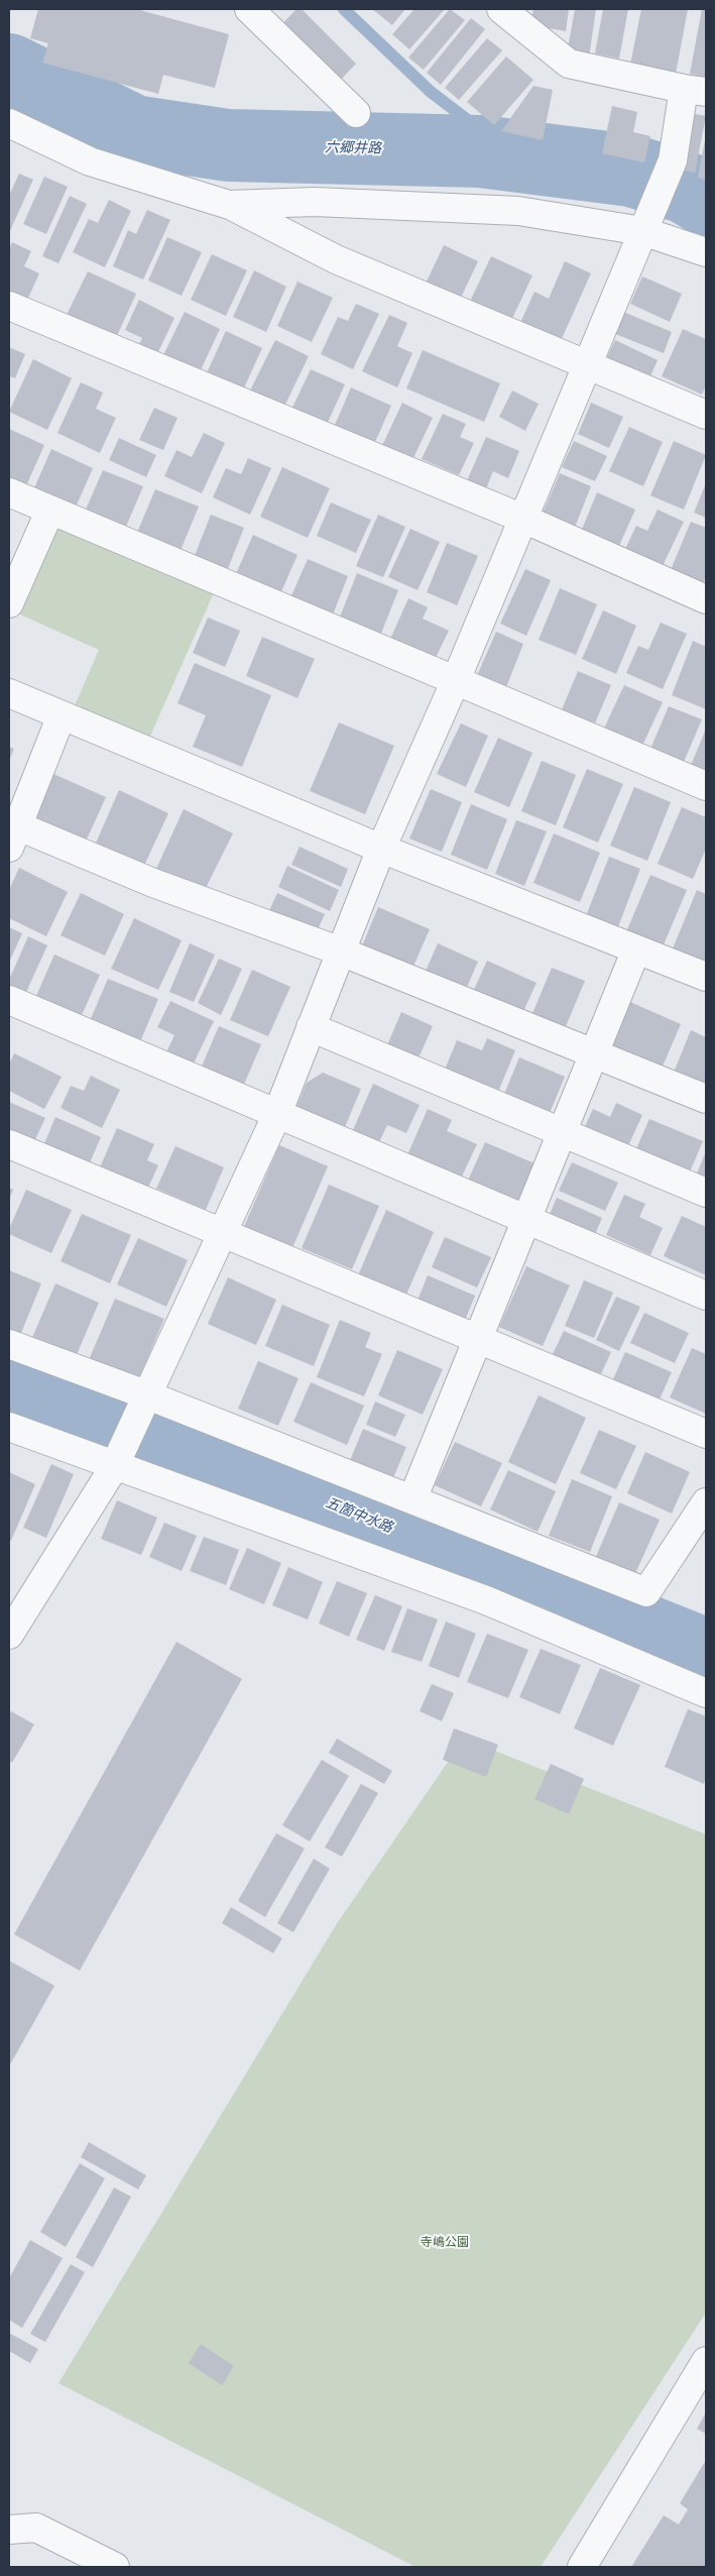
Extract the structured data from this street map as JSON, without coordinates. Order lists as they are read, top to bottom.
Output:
{
  "water": ["六郷井路", "五箇中水路"],
  "parks": ["寺嶋公園"]
}
